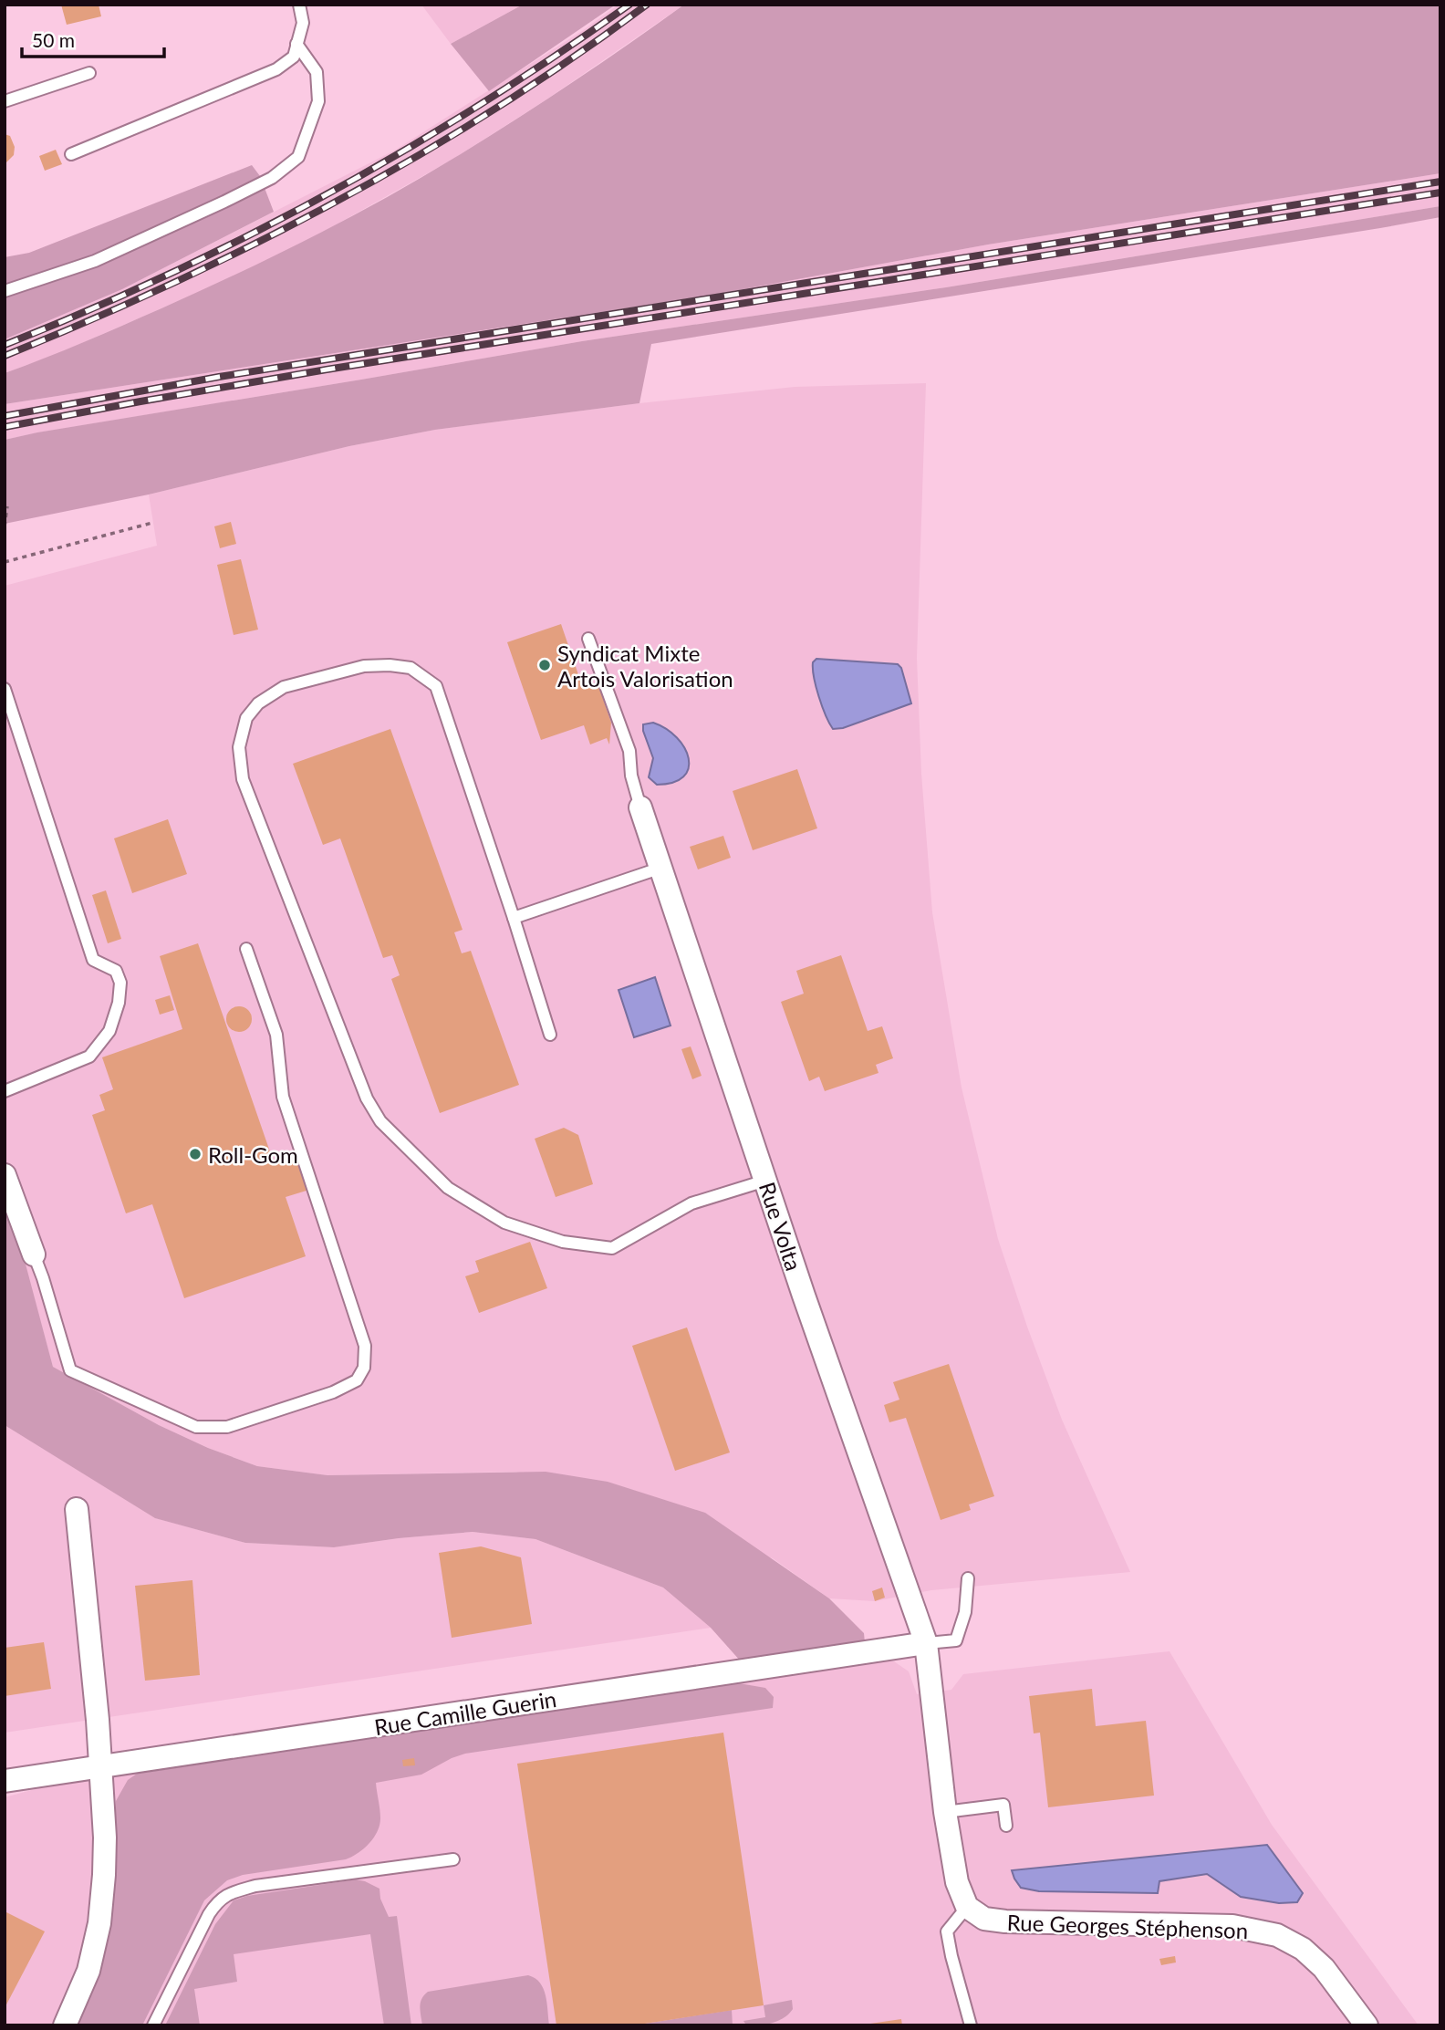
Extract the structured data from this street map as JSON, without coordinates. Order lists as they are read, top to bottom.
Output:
{
  "streets": {
    "street": ["Rue Volta", "Rue Camille Guerin", "Rue Georges Stéphenson"]
  },
  "crossings": [
    ["Rue Volta", "Rue Camille Guerin"]
  ],
  "places": ["Syndicat Mixte Artois Valorisation", "Roll-Gom"],
  "scale_bar": "50 m"
}
